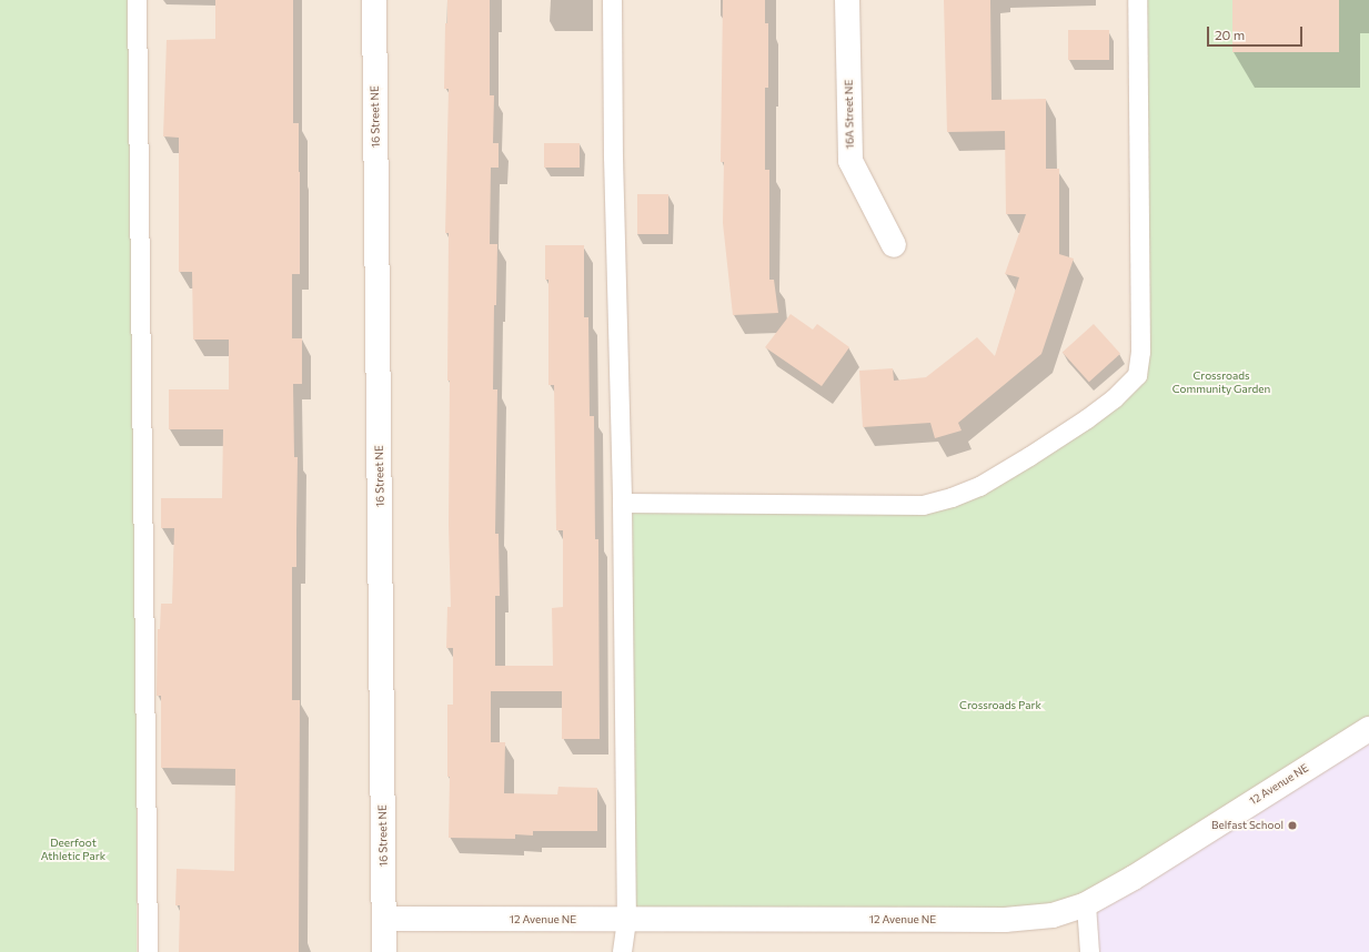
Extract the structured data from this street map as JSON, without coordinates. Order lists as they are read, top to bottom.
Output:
{
  "streets": {
    "street": ["16A Street NE", "16 Street NE", "12 Avenue NE"]
  },
  "crossings": [
    ["16 Street NE", "12 Avenue NE"]
  ],
  "parks": ["Crossroads Community Garden", "Crossroads Park", "Deerfoot Athletic Park"],
  "places": ["Belfast School"],
  "scale_bar": "20 m"
}
